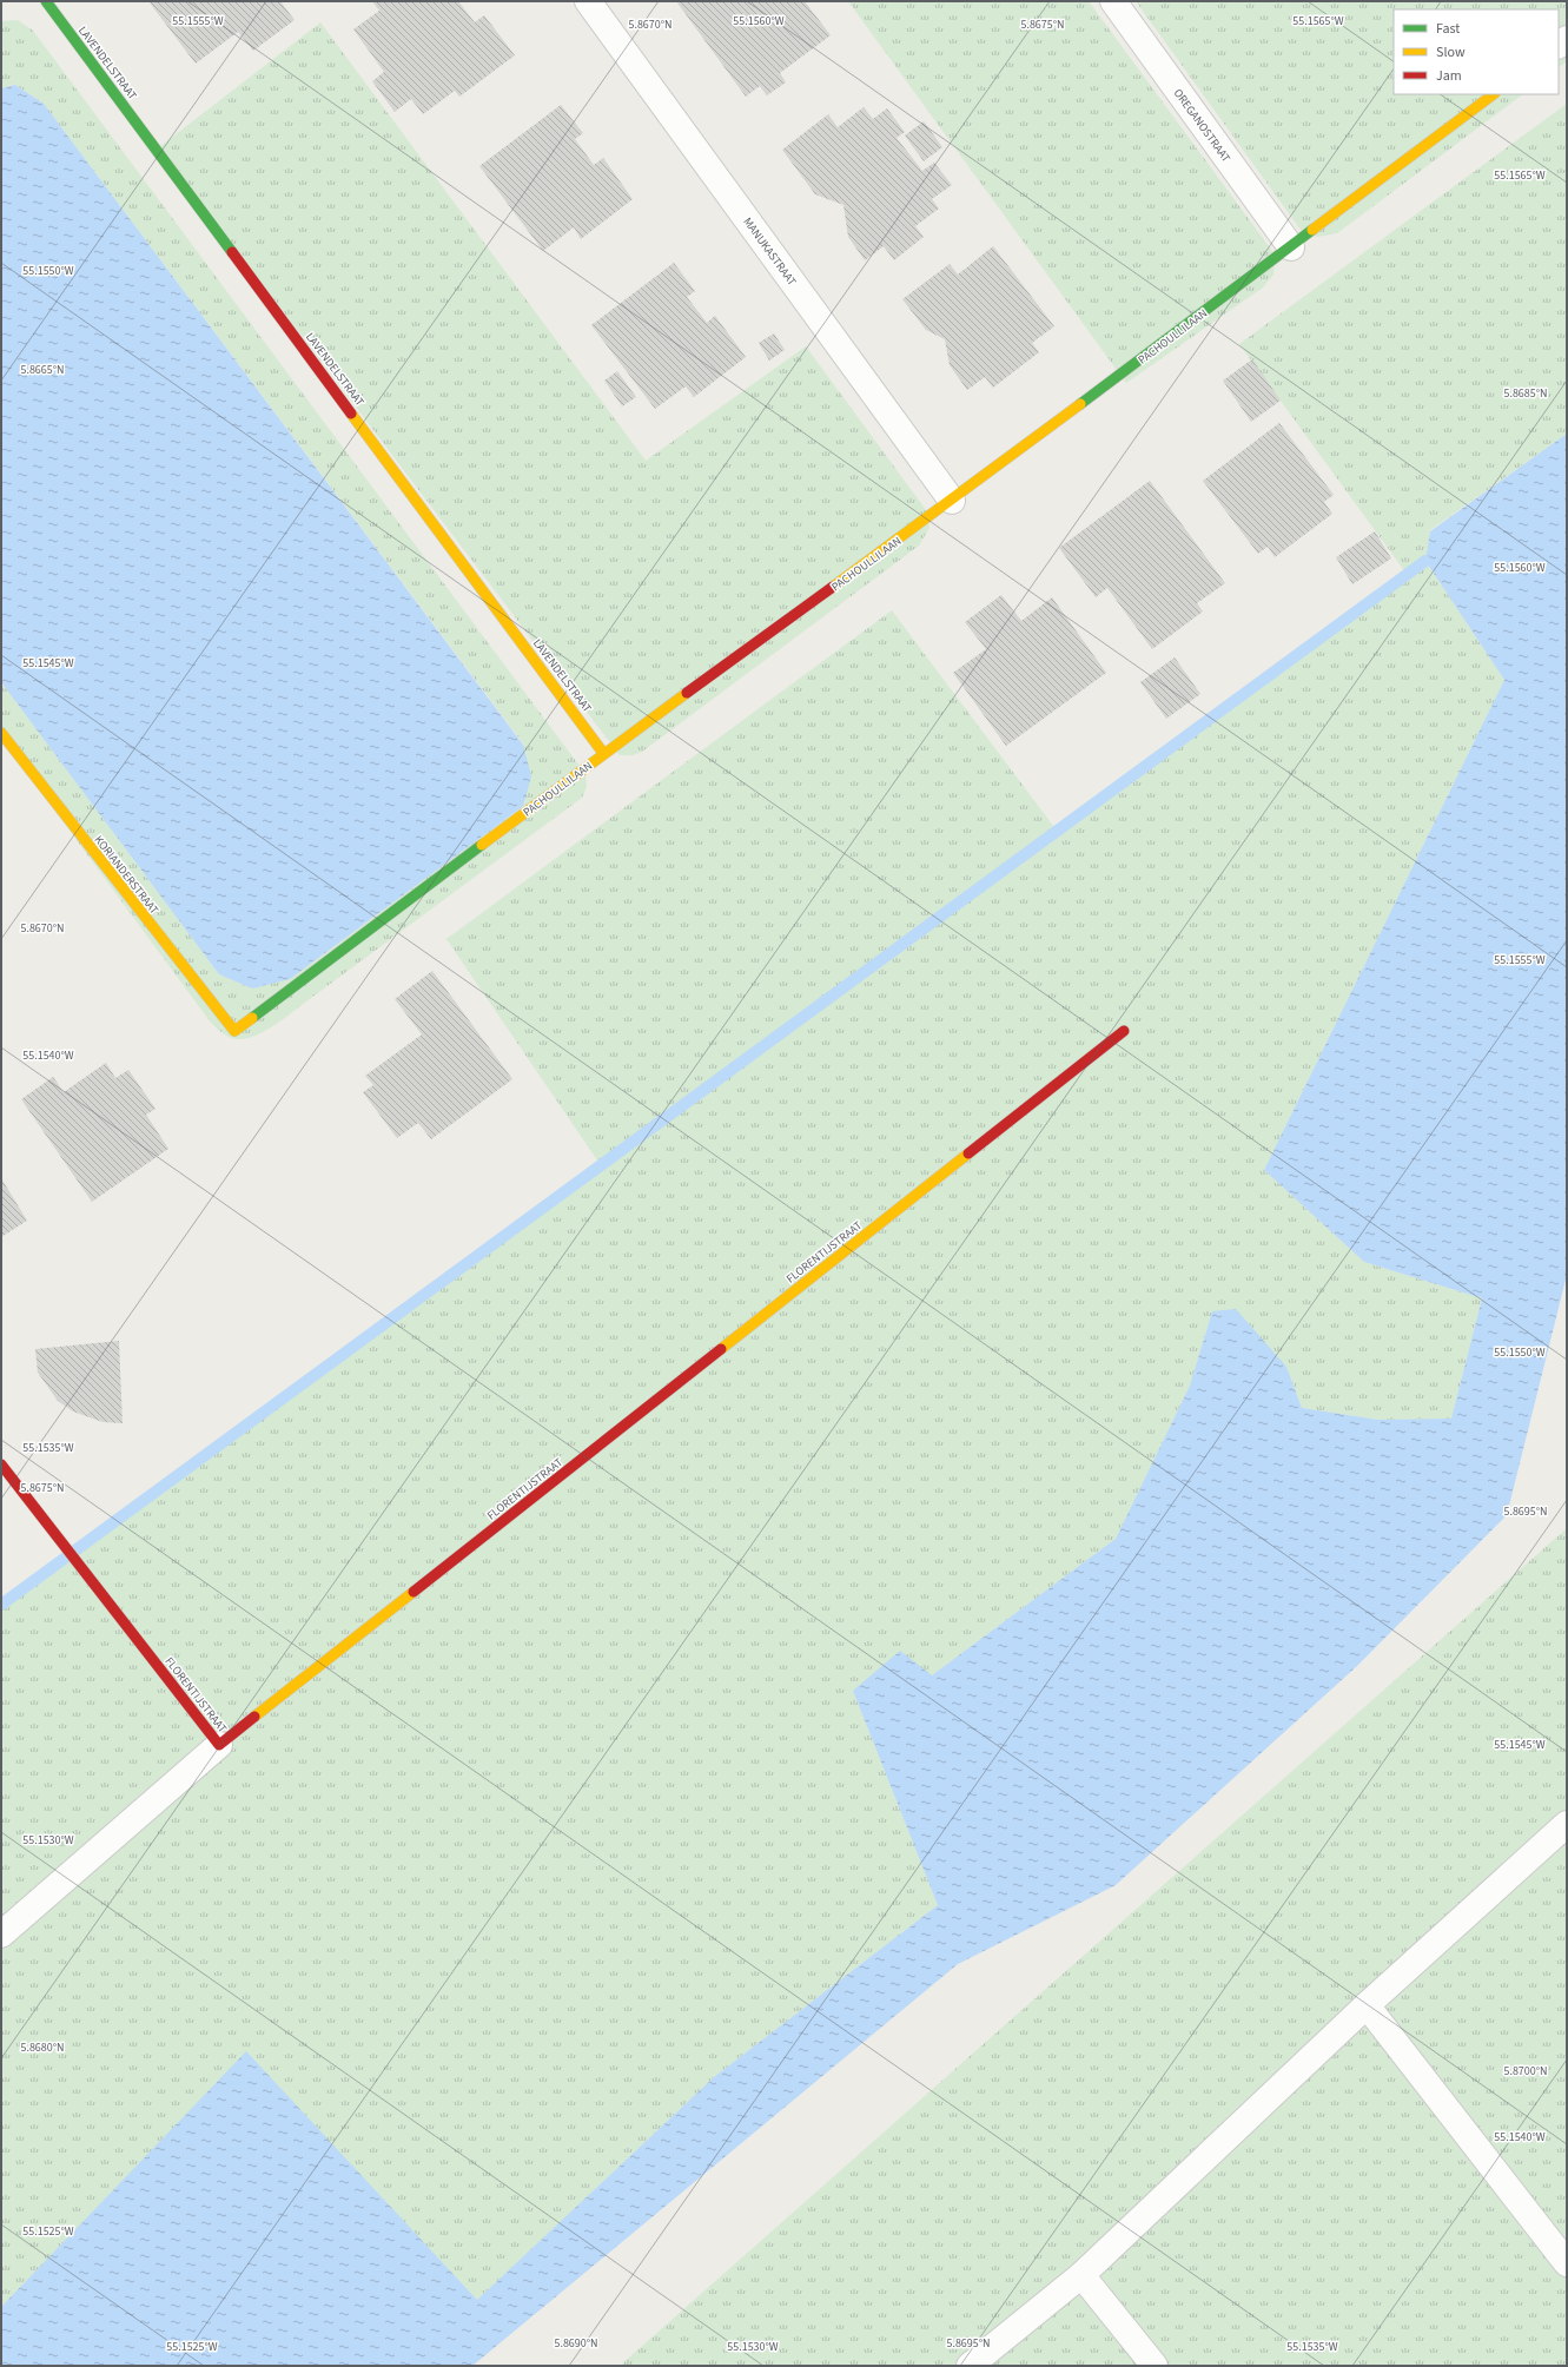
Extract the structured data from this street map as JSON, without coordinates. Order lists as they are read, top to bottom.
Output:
{
  "streets": {
    "street": [
      "LAVENDELSTRAAT",
      "OREGANOSTRAAT",
      "MANUKASTRAAT",
      "PACHOULLILAAN",
      "KORIANDERSTRAAT",
      "FLORENTIJSTRAAT"
    ]
  },
  "crossings": [
    ["LAVENDELSTRAAT", "PACHOULLILAAN"],
    ["OREGANOSTRAAT", "PACHOULLILAAN"],
    ["MANUKASTRAAT", "PACHOULLILAAN"],
    ["PACHOULLILAAN", "KORIANDERSTRAAT"]
  ],
  "legend": ["Fast", "Slow", "Jam"],
  "coordinates": [
    "55.1555°W",
    "55.1560°W",
    "55.1565°W",
    "5.8670°N",
    "5.8675°N",
    "55.1550°W",
    "5.8665°N",
    "5.8685°N",
    "55.1545°W",
    "55.1540°W",
    "55.1535°W",
    "5.8695°N",
    "55.1530°W",
    "5.8680°N",
    "5.8700°N",
    "55.1525°W",
    "5.8690°N"
  ]
}
